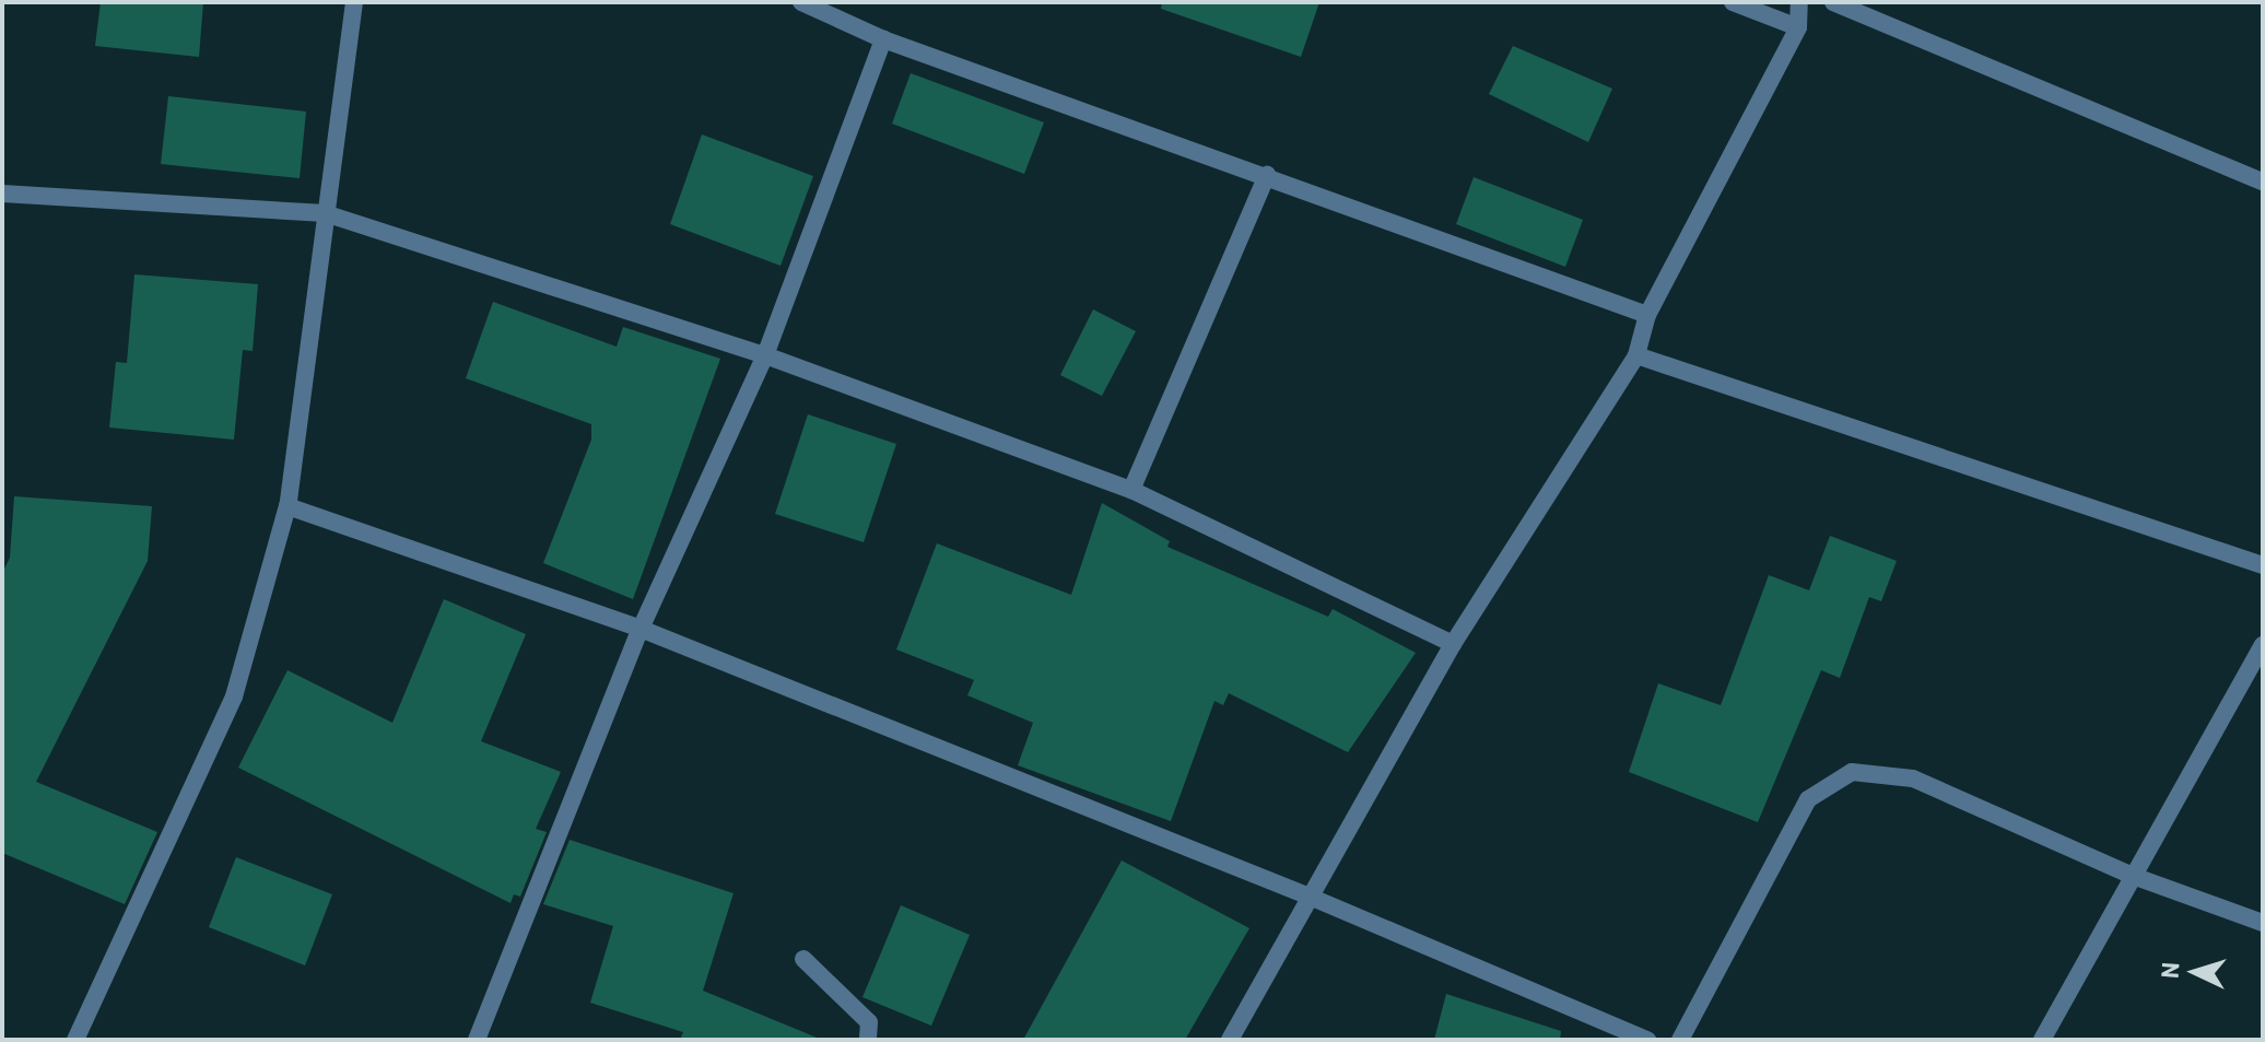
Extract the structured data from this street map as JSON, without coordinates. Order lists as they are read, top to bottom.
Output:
{
  "north": "left"
}
